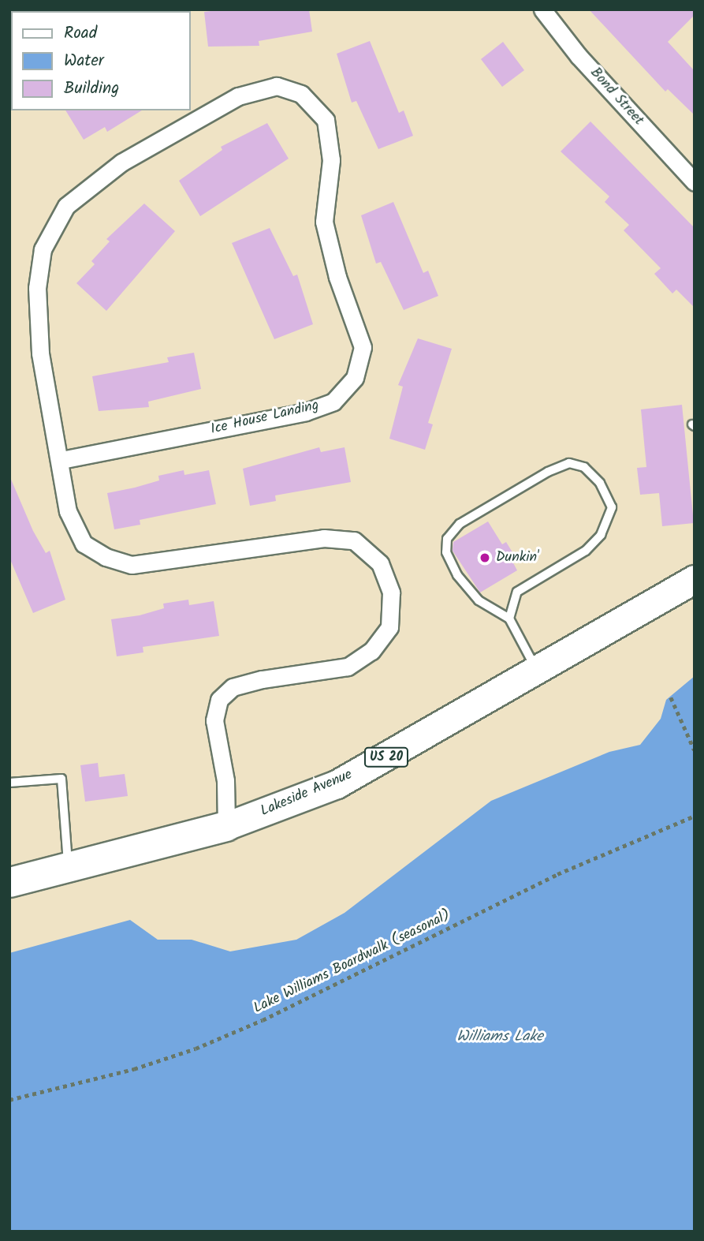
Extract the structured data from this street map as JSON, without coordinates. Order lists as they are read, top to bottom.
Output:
{
  "streets": {
    "highway": ["US 20", "Lakeside Avenue"],
    "street": ["Bond Street", "Ice House Landing"],
    "path": ["Lake Williams Boardwalk (seasonal)"]
  },
  "crossings": [
    ["Ice House Landing", "Lakeside Avenue"]
  ],
  "water": ["Williams Lake"],
  "places": ["Dunkin'"],
  "legend": ["Road", "Water", "Building"]
}
